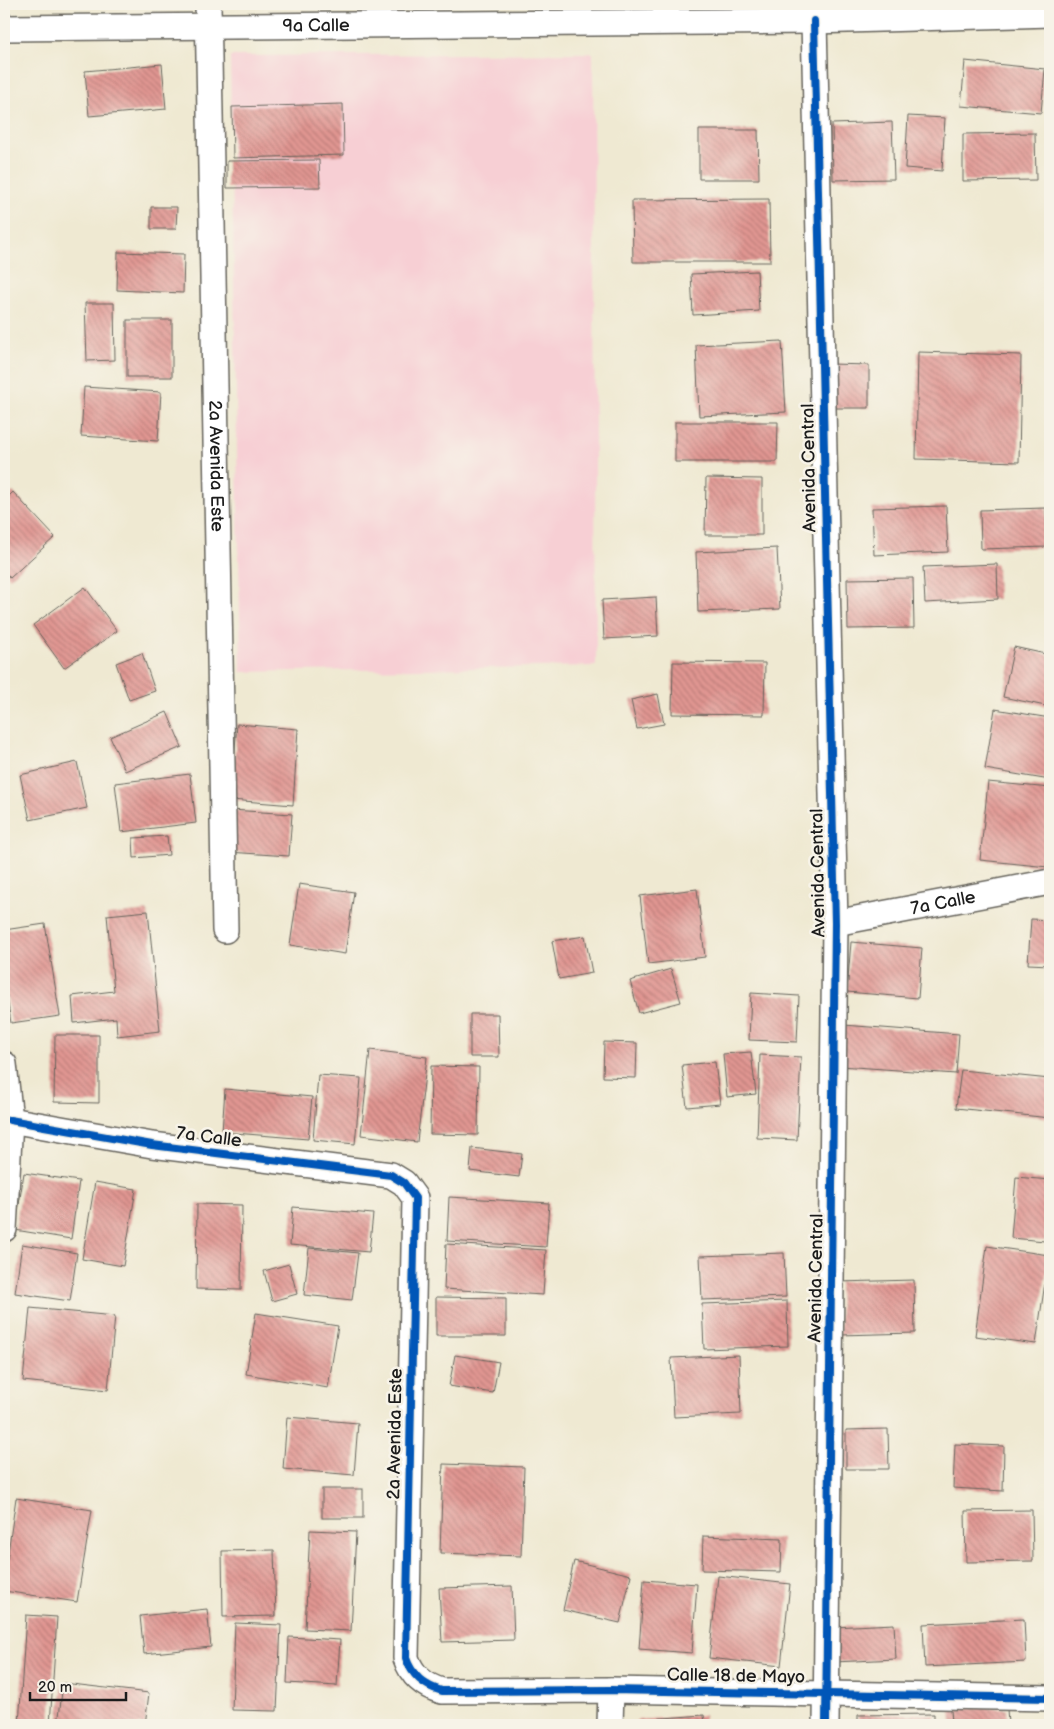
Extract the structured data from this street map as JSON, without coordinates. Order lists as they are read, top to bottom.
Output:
{
  "streets": {
    "street": [
      "9a Calle",
      "2a Avenida Este",
      "Avenida Central",
      "7a Calle",
      "Calle 18 de Mayo"
    ]
  },
  "crossings": [
    ["9a Calle", "2a Avenida Este"],
    ["9a Calle", "Avenida Central"],
    ["2a Avenida Este", "7a Calle"],
    ["2a Avenida Este", "Calle 18 de Mayo"],
    ["Avenida Central", "7a Calle"],
    ["Avenida Central", "Calle 18 de Mayo"]
  ],
  "scale_bar": "20 m"
}
